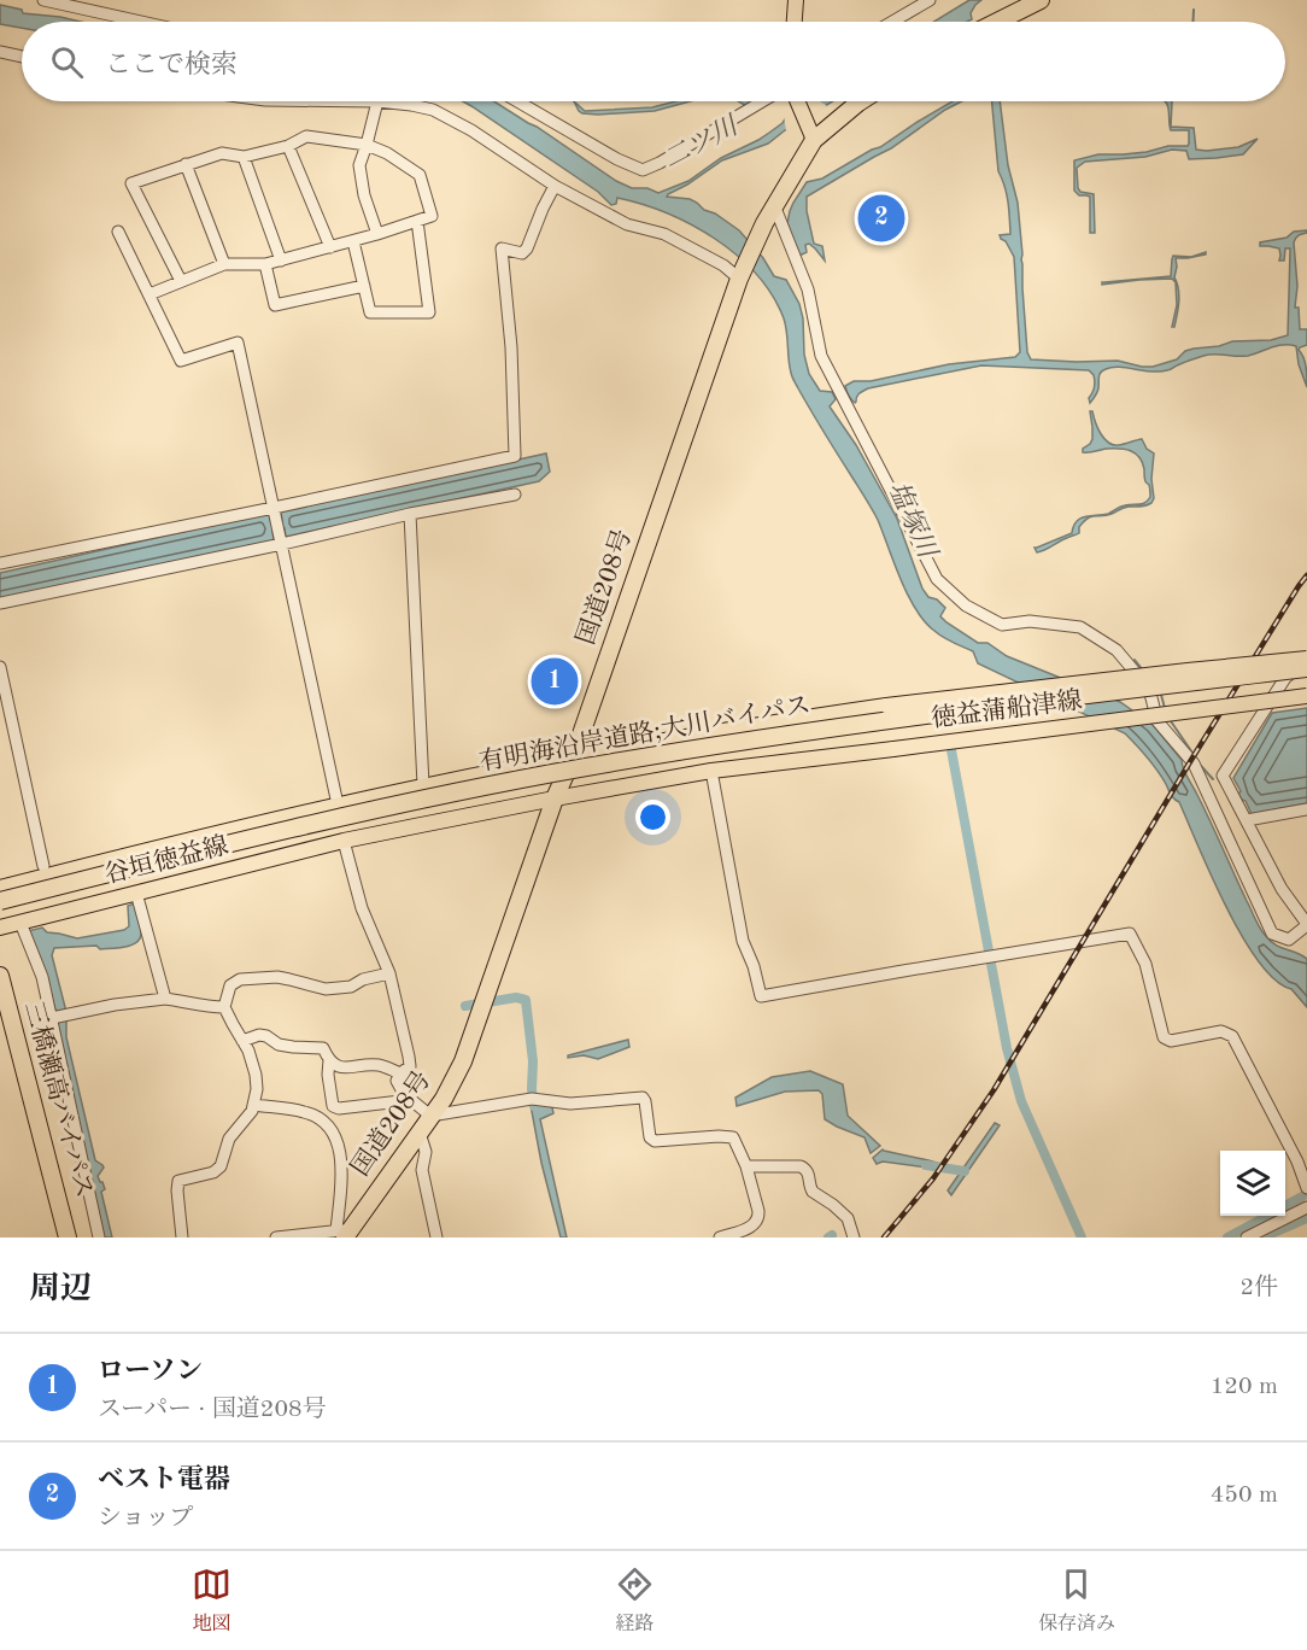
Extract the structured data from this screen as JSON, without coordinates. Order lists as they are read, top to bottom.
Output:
{
  "streets": {
    "highway": ["国道208号", "有明海沿岸道路;大川バイパス", "三橋瀬高バイパス"],
    "main road": ["徳益蒲船津線", "谷垣徳益線"]
  },
  "crossings": [
    ["国道208号", "徳益蒲船津線"],
    ["国道208号", "谷垣徳益線"],
    ["徳益蒲船津線", "谷垣徳益線"]
  ],
  "water": ["二ツ川", "塩塚川"],
  "page": {
    "search": "ここで検索",
    "pins": ["2", "1"],
    "heading": ["周辺", "2件"],
    "list": [
      {
        "mark": "1",
        "name": "ローソン",
        "note": "スーパー · 国道208号",
        "value": "120 m"
      },
      {
        "mark": "2",
        "name": "ベスト電器",
        "note": "ショップ",
        "value": "450 m"
      }
    ],
    "nav": ["地図", "経路", "保存済み"]
  }
}
